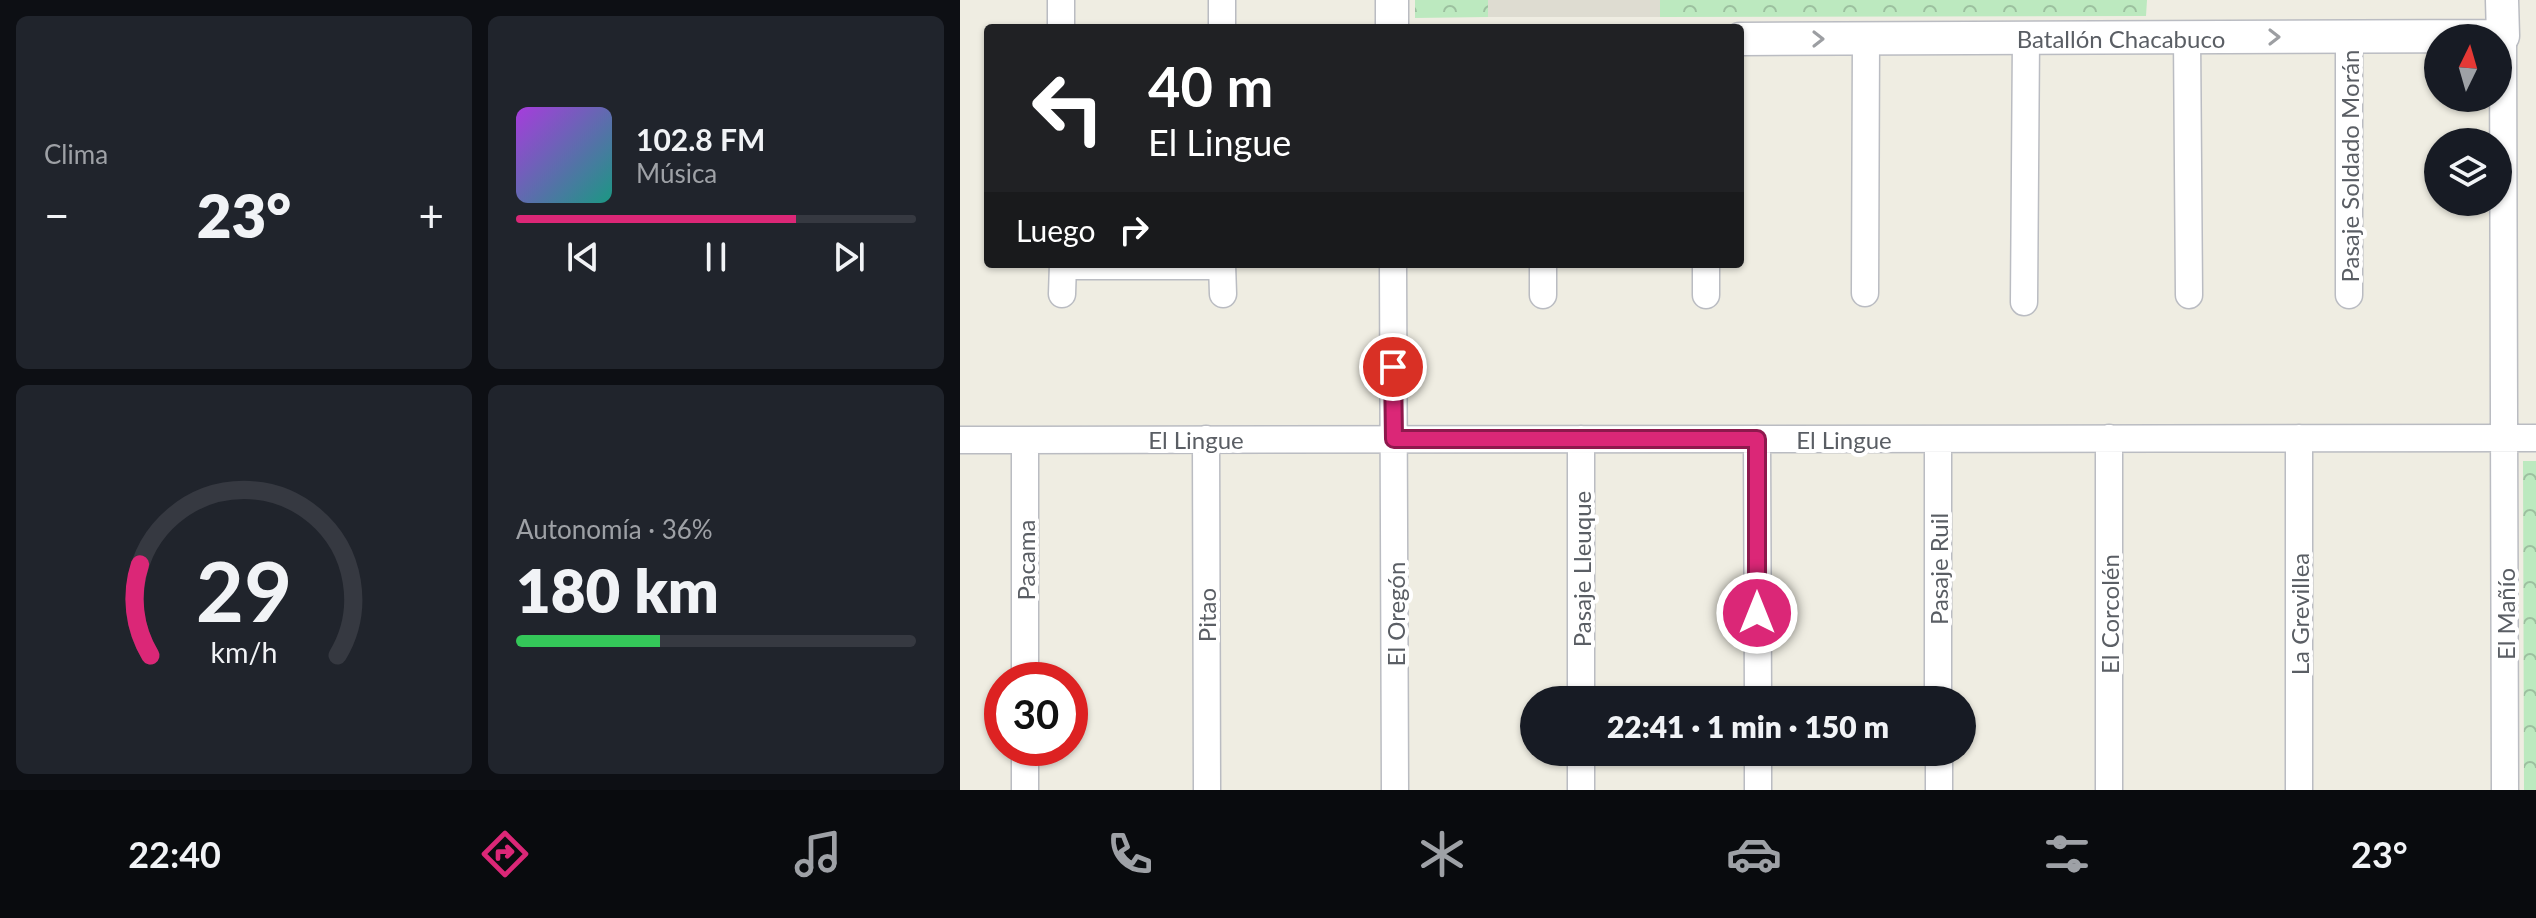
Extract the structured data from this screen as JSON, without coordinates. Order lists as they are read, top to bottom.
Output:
{
  "streets": {
    "street": [
      "Batallón Chacabuco",
      "Pasaje Soldado Morán",
      "El Lingue",
      "Pacama",
      "Pasaje Lleuque",
      "Pasaje Ruil",
      "El Oregón",
      "El Corcolén",
      "La Grevillea",
      "El Mañío",
      "Pitao"
    ]
  },
  "crossings": [
    ["Batallón Chacabuco", "Pasaje Soldado Morán"],
    ["El Lingue", "Pacama"],
    ["El Lingue", "Pasaje Lleuque"],
    ["El Lingue", "Pasaje Ruil"],
    ["El Lingue", "El Oregón"],
    ["El Lingue", "El Corcolén"],
    ["El Lingue", "La Grevillea"],
    ["El Lingue", "El Mañío"],
    ["El Lingue", "Pitao"]
  ],
  "one_way": ["Batallón Chacabuco"],
  "north": "top",
  "page": {
    "tile": [
      "Clima",
      ["Autonomía · 36%", "180 km"]
    ],
    "turn": ["40 m", "El Lingue"],
    "song": ["102.8 FM", "Música"],
    "heat": ["−", "23°", "+"],
    "then": "Luego",
    "limit": "30",
    "trip": "22:41 · 1 min · 150 m",
    "tabs": ["22:40", "23°"],
    "gauge": ["29", "km/h"]
  }
}
